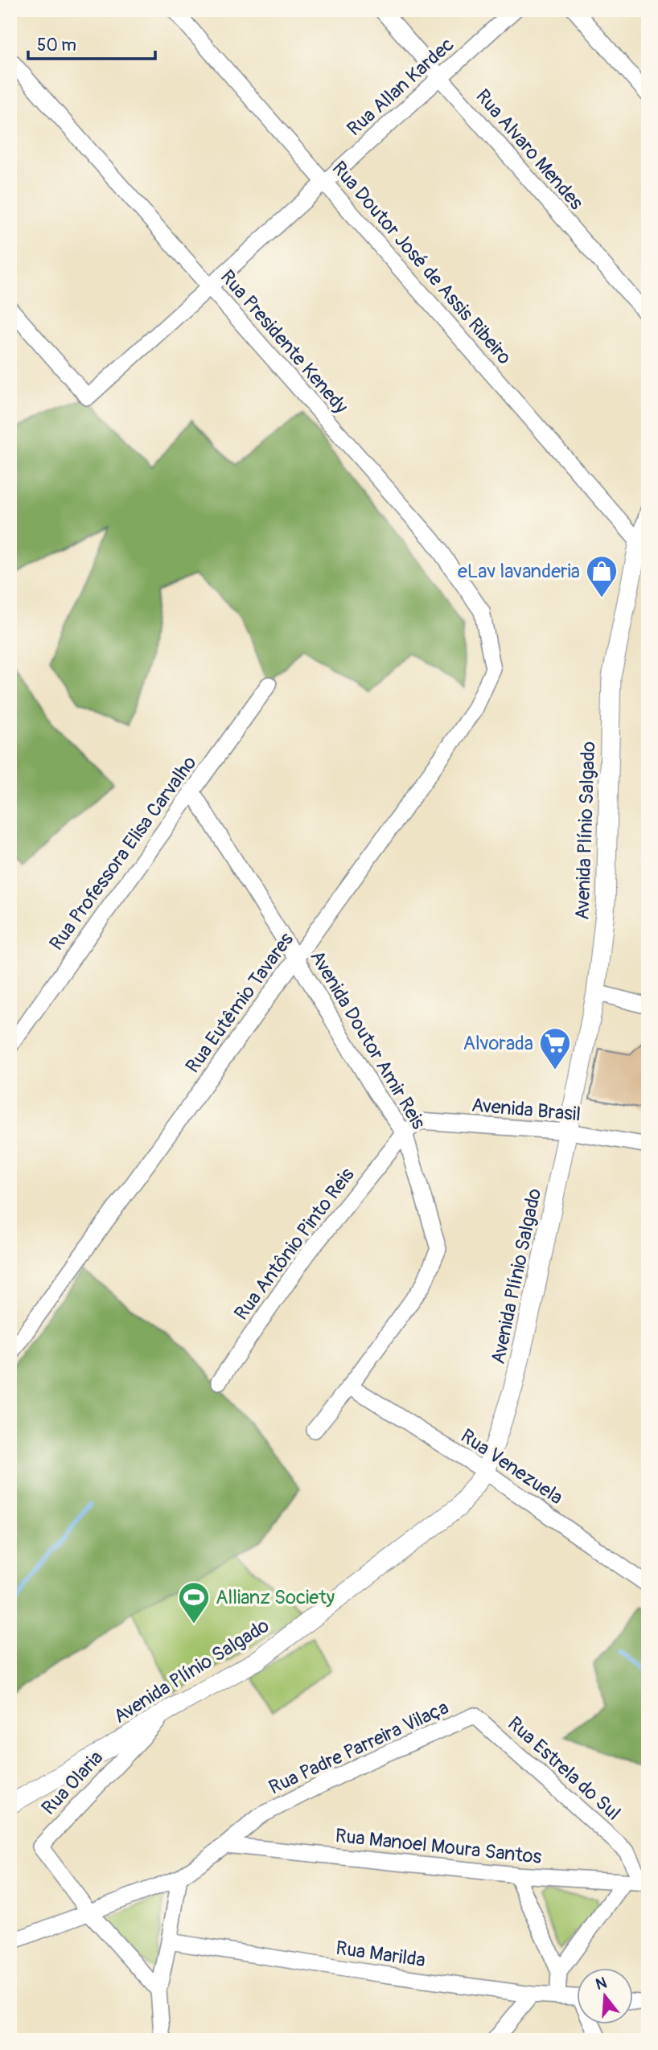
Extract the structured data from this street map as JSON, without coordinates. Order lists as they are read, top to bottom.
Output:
{
  "streets": {
    "street": [
      "Rua Allan Kardec",
      "Rua Alvaro Mendes",
      "Rua Doutor José de Assis Ribeiro",
      "Rua Presidente Kenedy",
      "Avenida Plínio Salgado",
      "Rua Professora Elisa Carvalho",
      "Rua Eutêmio Tavares",
      "Avenida Doutor Amir Reis",
      "Avenida Brasil",
      "Rua Antônio Pinto Reis",
      "Rua Venezuela",
      "Rua Padre Parreira Vilaça",
      "Rua Estrela do Sul",
      "Rua Olaria",
      "Rua Manoel Moura Santos",
      "Rua Marilda"
    ]
  },
  "crossings": [
    ["Rua Allan Kardec", "Rua Alvaro Mendes"],
    ["Rua Allan Kardec", "Rua Doutor José de Assis Ribeiro"],
    ["Rua Allan Kardec", "Rua Presidente Kenedy"],
    ["Rua Doutor José de Assis Ribeiro", "Avenida Plínio Salgado"],
    ["Rua Presidente Kenedy", "Rua Eutêmio Tavares"],
    ["Avenida Plínio Salgado", "Avenida Brasil"],
    ["Avenida Plínio Salgado", "Rua Venezuela"],
    ["Avenida Plínio Salgado", "Rua Olaria"],
    ["Rua Professora Elisa Carvalho", "Avenida Doutor Amir Reis"],
    ["Rua Eutêmio Tavares", "Avenida Doutor Amir Reis"],
    ["Avenida Doutor Amir Reis", "Avenida Brasil"],
    ["Avenida Doutor Amir Reis", "Rua Antônio Pinto Reis"],
    ["Avenida Doutor Amir Reis", "Rua Venezuela"],
    ["Avenida Brasil", "Rua Antônio Pinto Reis"],
    ["Rua Padre Parreira Vilaça", "Rua Estrela do Sul"],
    ["Rua Padre Parreira Vilaça", "Rua Olaria"],
    ["Rua Padre Parreira Vilaça", "Rua Manoel Moura Santos"],
    ["Rua Estrela do Sul", "Rua Manoel Moura Santos"]
  ],
  "places": {
    "shop": ["eLav lavanderia"],
    "supermarket": ["Alvorada"],
    "sports": ["Allianz Society"]
  },
  "scale_bar": "50 m",
  "north": "top"
}
